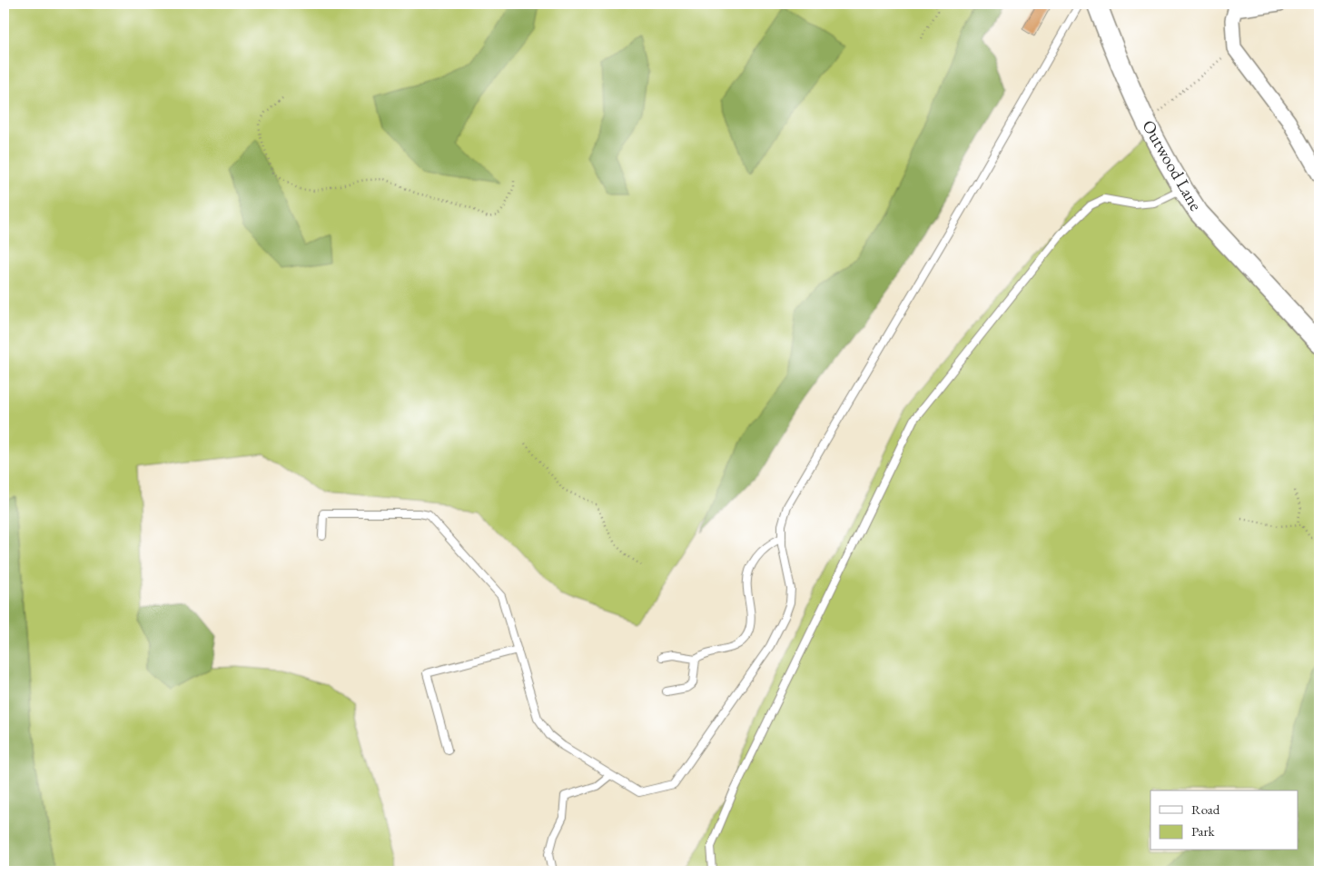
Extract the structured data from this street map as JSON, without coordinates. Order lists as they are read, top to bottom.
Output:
{
  "streets": {
    "main road": ["Outwood Lane"]
  },
  "legend": ["Road", "Park"]
}
